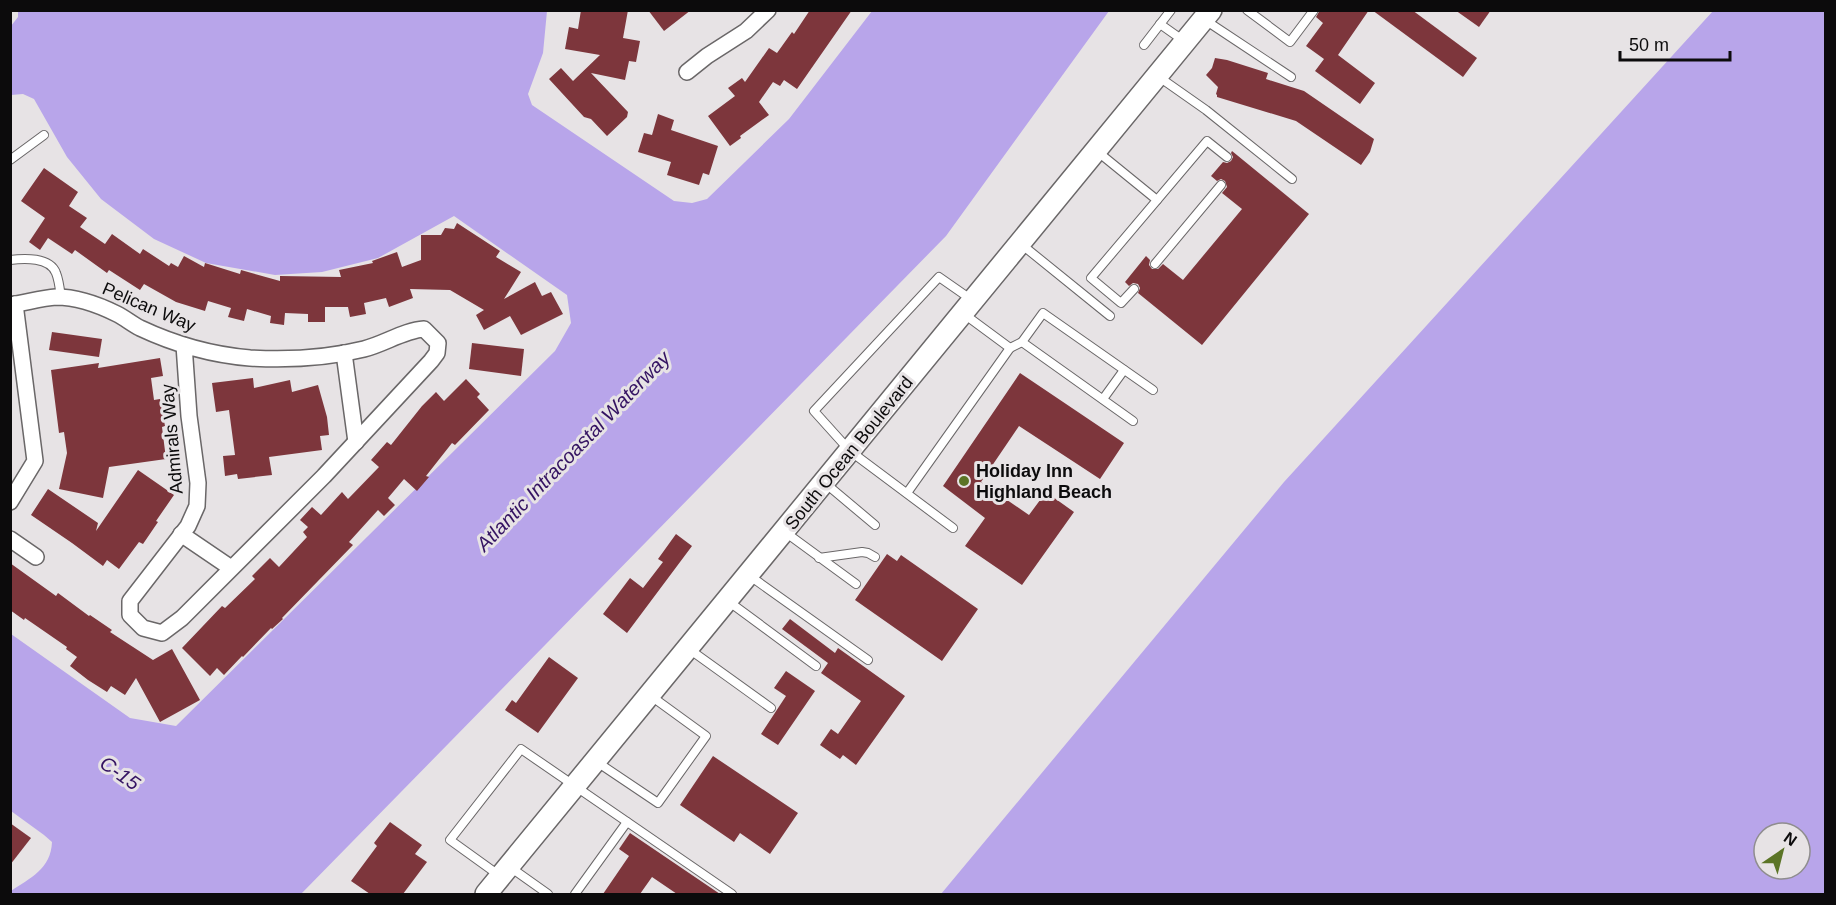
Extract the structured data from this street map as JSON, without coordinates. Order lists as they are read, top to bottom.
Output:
{
  "streets": {
    "main road": ["South Ocean Boulevard"],
    "street": ["Pelican Way", "Admirals Way"]
  },
  "crossings": [
    ["Pelican Way", "Admirals Way"]
  ],
  "water": ["Atlantic Intracoastal Waterway", "C-15"],
  "places": ["Holiday Inn Highland Beach"],
  "scale_bar": "50 m",
  "north": "top right"
}
